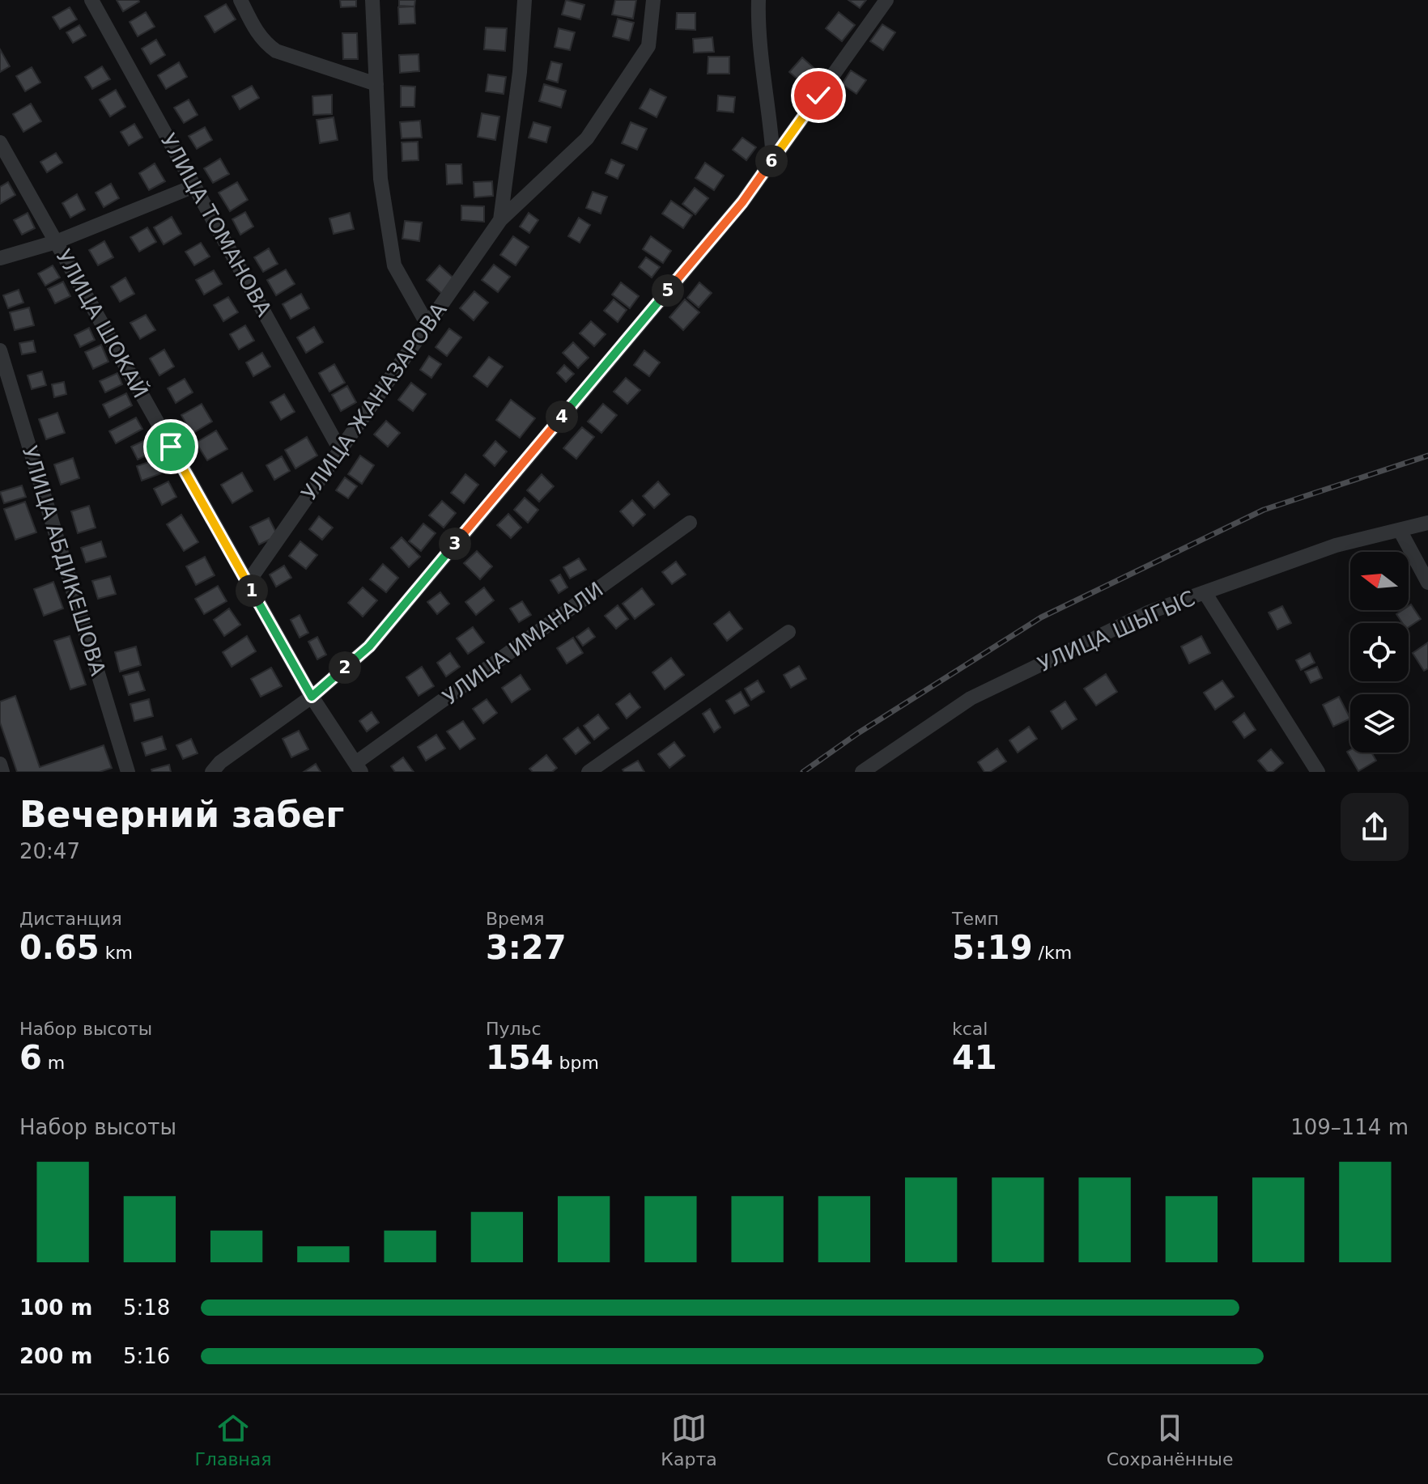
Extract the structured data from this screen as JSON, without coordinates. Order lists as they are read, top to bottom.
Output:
{
  "streets": {
    "street": [
      "УЛИЦА ТОМАНОВА",
      "УЛИЦА ШОКАЙ",
      "УЛИЦА ЖАНАЗАРОВА",
      "УЛИЦА АБДИКЕШОВА",
      "УЛИЦА ШЫГЫС",
      "УЛИЦА ИМАНАЛИ"
    ]
  },
  "crossings": [
    ["УЛИЦА ТОМАНОВА", "УЛИЦА ЖАНАЗАРОВА"],
    ["УЛИЦА ШОКАЙ", "УЛИЦА ЖАНАЗАРОВА"],
    ["УЛИЦА ШОКАЙ", "УЛИЦА ИМАНАЛИ"]
  ],
  "north": "left",
  "page": {
    "pins": [
      "6",
      "5",
      "4",
      "3",
      "1",
      "2"
    ],
    "heading": ["Вечерний забег", "20:47"],
    "stats": [
      ["Дистанция", "0.65 km"],
      ["Время", "3:27"],
      ["Темп", "5:19 /km"],
      ["Набор высоты", "6 m"],
      ["Пульс", "154 bpm"],
      ["kcal", "41"]
    ],
    "chart": ["Набор высоты", "109–114 m"],
    "list": [
      {
        "name": "100 m",
        "note": "5:18"
      },
      {
        "name": "200 m",
        "note": "5:16"
      }
    ],
    "tabs": ["Главная", "Карта", "Сохранённые"]
  }
}
